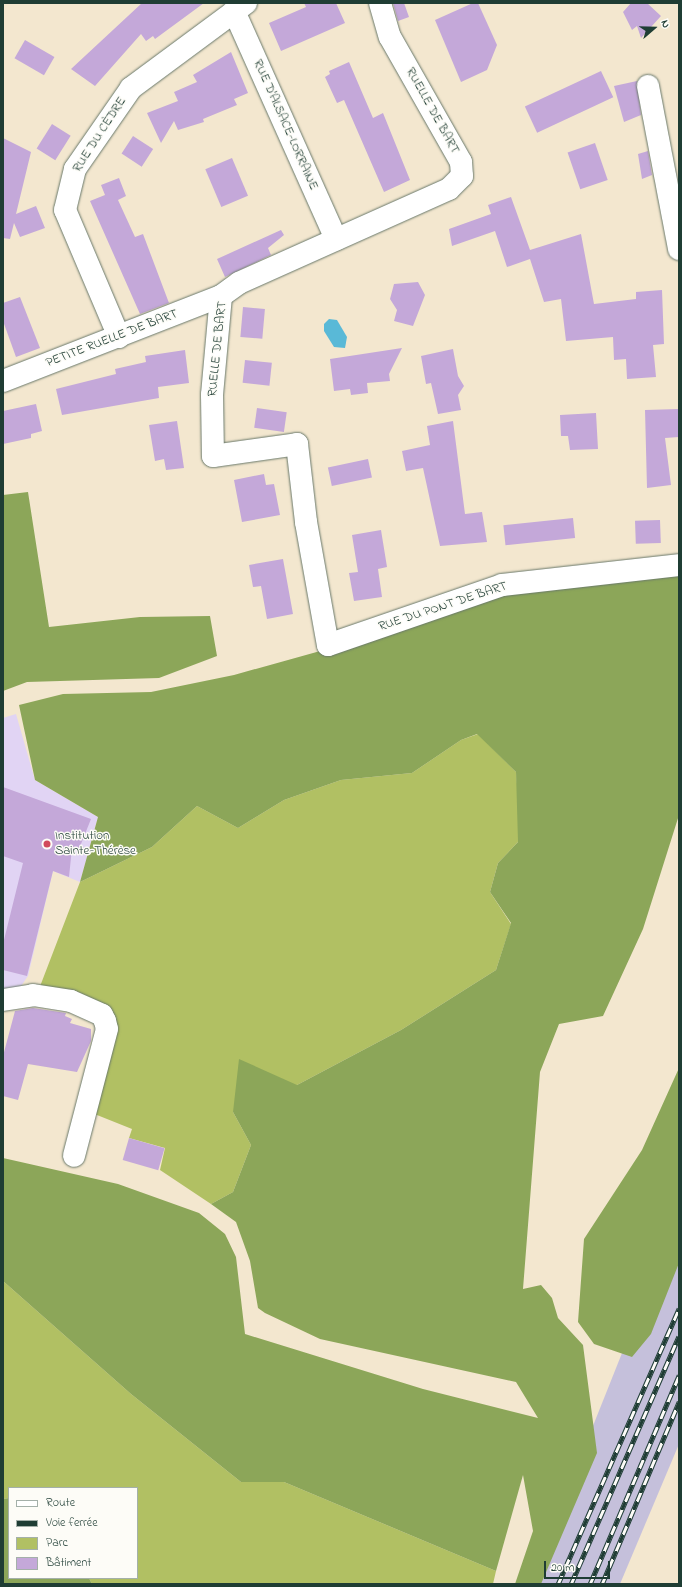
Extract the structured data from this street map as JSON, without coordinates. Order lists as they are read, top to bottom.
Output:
{
  "streets": {
    "street": [
      "RUELLE DE BART",
      "RUE D'ALSACE-LORRAINE",
      "RUE DU CÈDRE",
      "PETITE RUELLE DE BART",
      "RUE DU PONT DE BART"
    ]
  },
  "crossings": [
    ["RUELLE DE BART", "RUE D'ALSACE-LORRAINE"],
    ["RUELLE DE BART", "PETITE RUELLE DE BART"],
    ["RUELLE DE BART", "RUE DU PONT DE BART"],
    ["RUE D'ALSACE-LORRAINE", "RUE DU CÈDRE"],
    ["RUE DU CÈDRE", "PETITE RUELLE DE BART"]
  ],
  "places": ["Institution Sainte-Thérèse"],
  "legend": [
    "Route",
    "Voie ferrée",
    "Parc",
    "Bâtiment"
  ],
  "scale_bar": "20 m",
  "north": "right"
}
